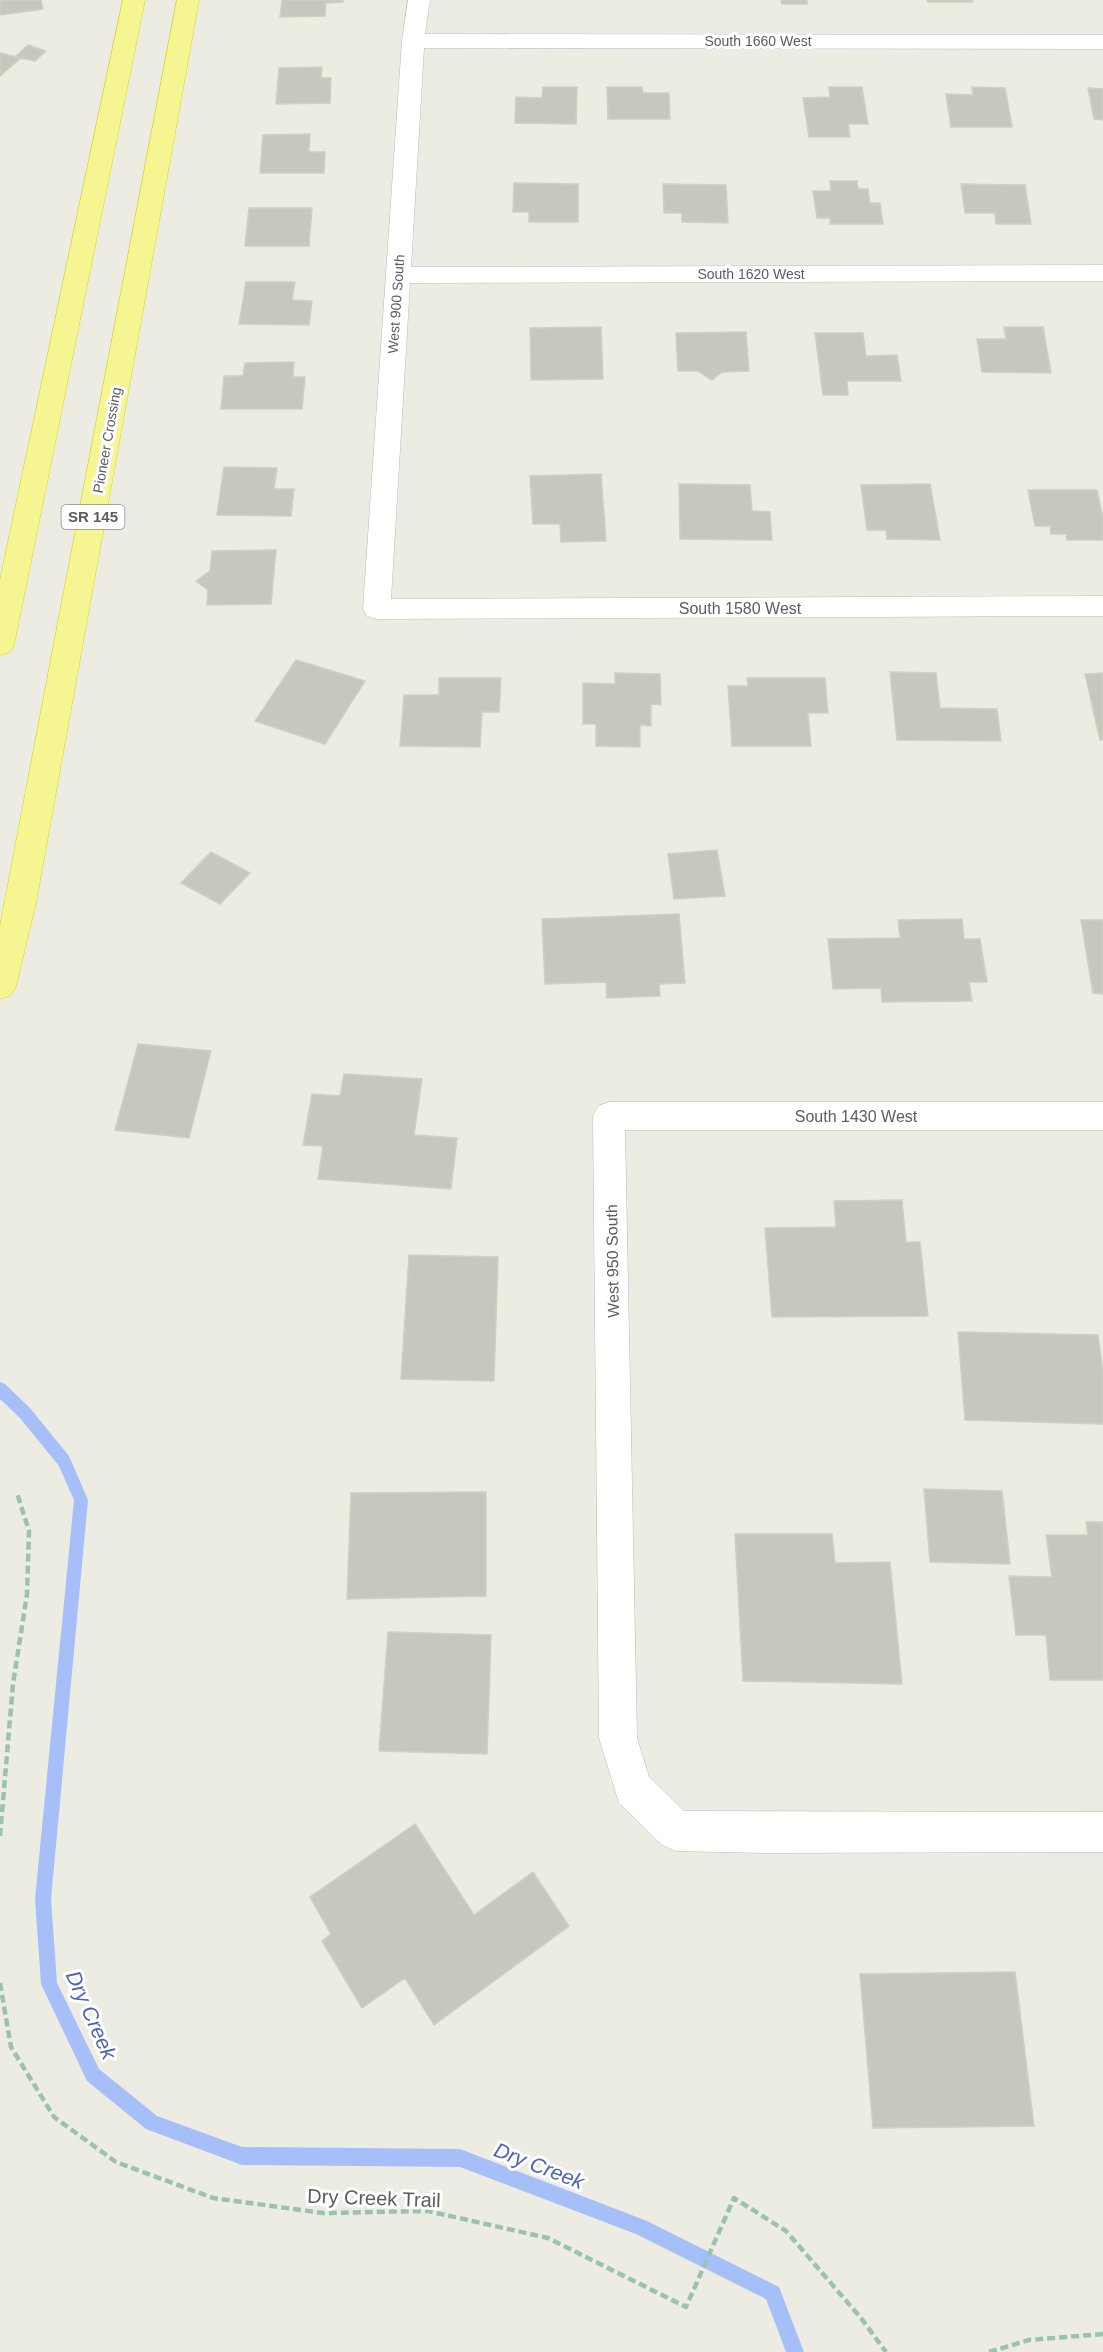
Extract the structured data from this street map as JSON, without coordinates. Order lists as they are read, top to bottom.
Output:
{
  "streets": {
    "highway": ["Pioneer Crossing", "SR 145"],
    "street": [
      "South 1660 West",
      "South 1620 West",
      "West 900 South",
      "South 1580 West",
      "South 1430 West",
      "West 950 South"
    ],
    "path": ["Dry Creek Trail"]
  },
  "crossings": [
    ["South 1660 West", "West 900 South"],
    ["South 1620 West", "West 900 South"],
    ["West 900 South", "South 1580 West"],
    ["South 1430 West", "West 950 South"]
  ],
  "water": ["Dry Creek"]
}
